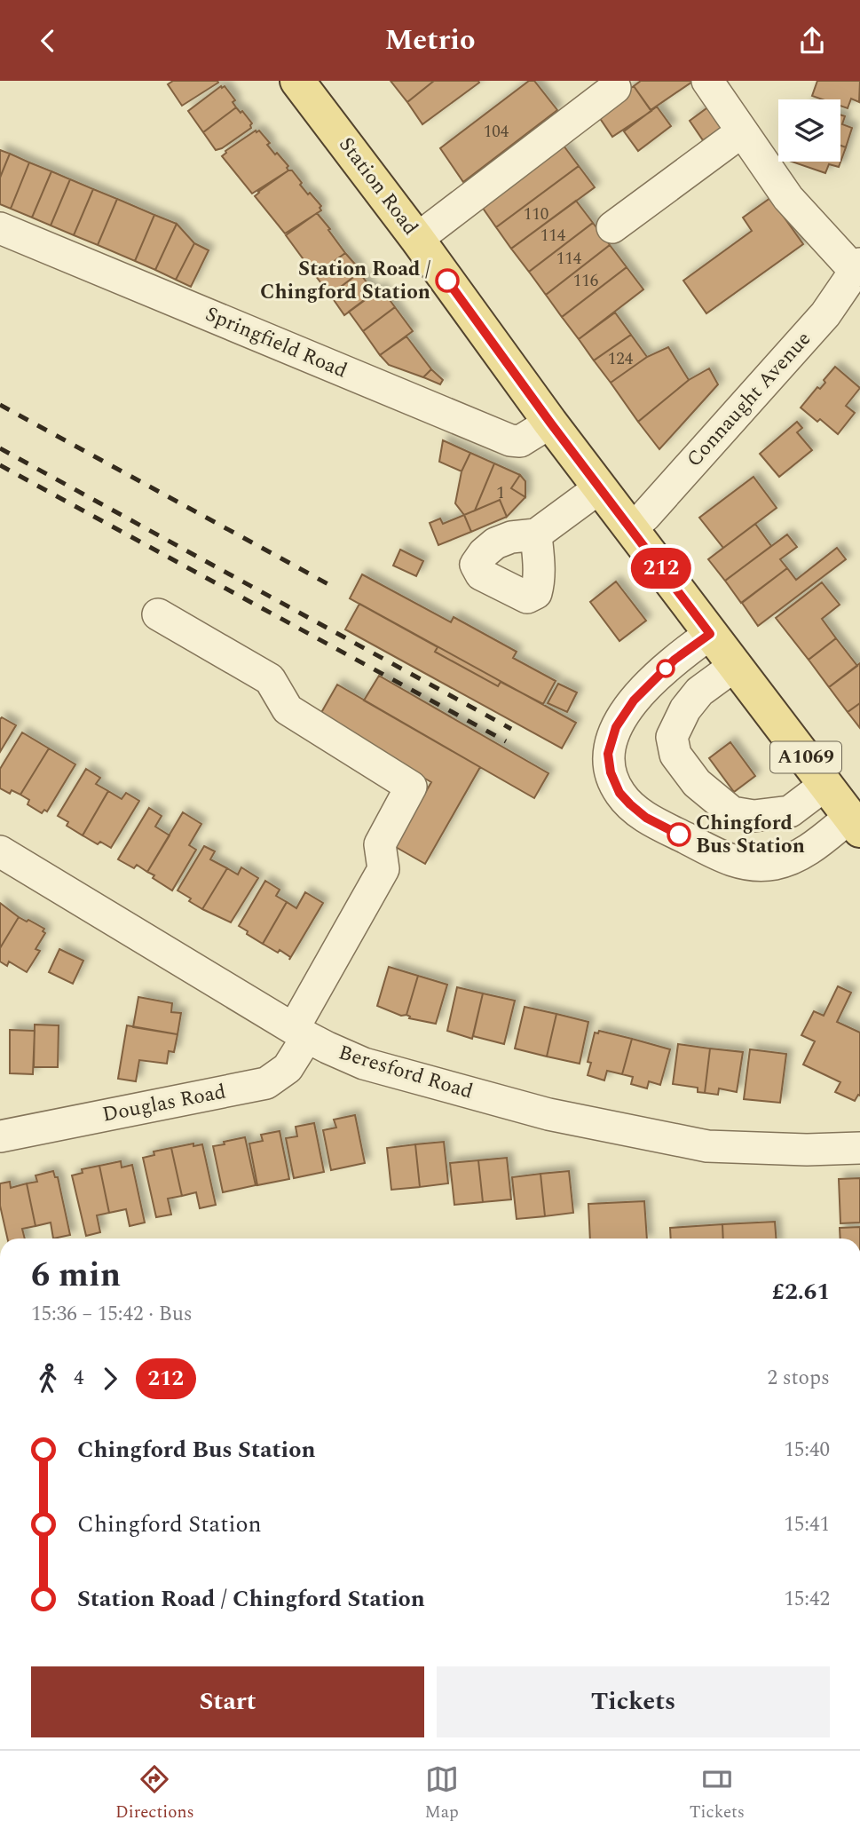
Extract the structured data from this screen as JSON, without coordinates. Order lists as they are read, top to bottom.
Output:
{
  "streets": {
    "main road": ["Station Road", "A1069"],
    "street": [
      "Springfield Road",
      "Connaught Avenue",
      "Beresford Road",
      "Douglas Road"
    ]
  },
  "crossings": [
    ["Station Road", "Springfield Road"],
    ["Station Road", "Connaught Avenue"],
    ["Beresford Road", "Douglas Road"]
  ],
  "places": ["Station Road / Chingford Station", "Chingford Bus Station"],
  "lines": ["bus line 212"],
  "house_numbers": [
    "104",
    "110",
    "114",
    "114",
    "116",
    "124",
    "1"
  ],
  "page": {
    "header": "Metrio",
    "on_map": "212",
    "heading": ["6 min", "15:36 – 15:42 · Bus", "£2.61"],
    "legs": ["4", "212", "2 stops"],
    "list": [
      {
        "name": "Chingford Bus Station",
        "value": "15:40"
      },
      {
        "name": "Chingford Station",
        "value": "15:41"
      },
      {
        "name": "Station Road / Chingford Station",
        "value": "15:42"
      }
    ],
    "buttons": ["Start", "Tickets"],
    "tabs": ["Directions", "Map", "Tickets"]
  }
}
